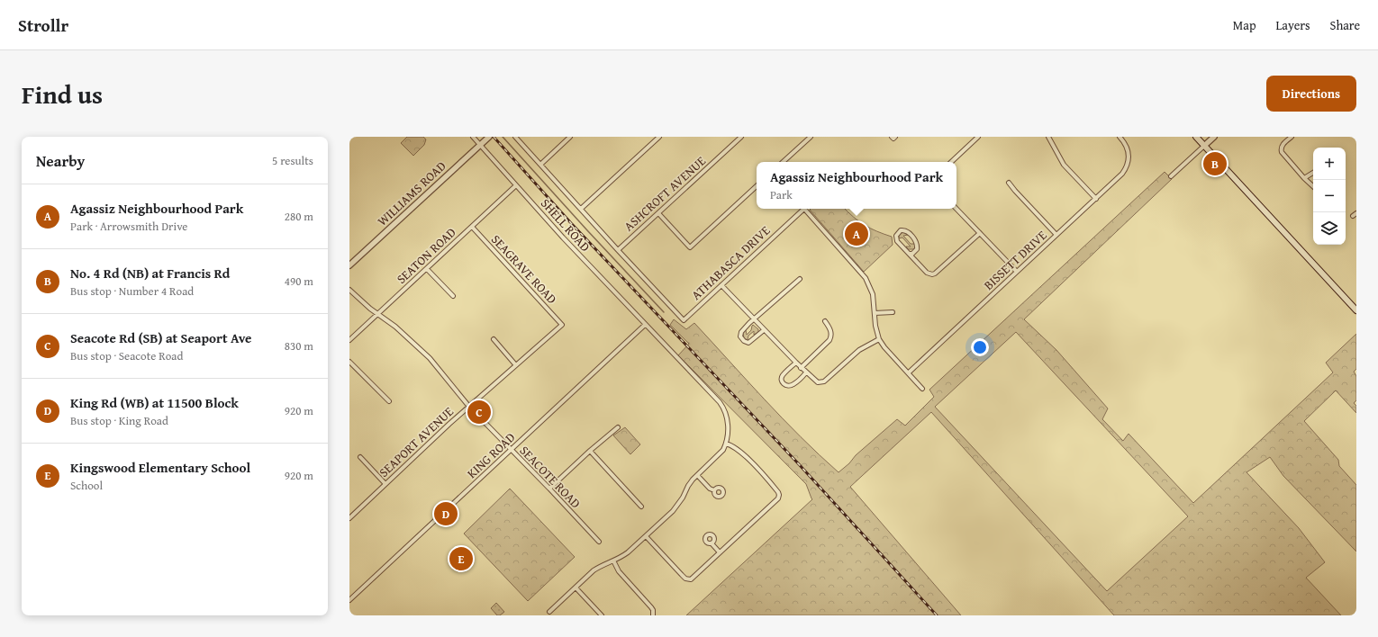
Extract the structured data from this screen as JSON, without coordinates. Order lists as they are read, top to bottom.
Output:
{
  "streets": {
    "street": [
      "WILLIAMS ROAD",
      "ASHCROFT AVENUE",
      "SHELL ROAD",
      "SEATON ROAD",
      "BISSETT DRIVE",
      "ATHABASCA DRIVE",
      "SEAGRAVE ROAD",
      "SEAPORT AVENUE",
      "KING ROAD",
      "SEACOTE ROAD"
    ]
  },
  "crossings": [
    ["WILLIAMS ROAD", "SHELL ROAD"],
    ["ASHCROFT AVENUE", "SHELL ROAD"],
    ["SHELL ROAD", "SEATON ROAD"],
    ["SHELL ROAD", "ATHABASCA DRIVE"],
    ["SHELL ROAD", "KING ROAD"],
    ["SEATON ROAD", "SEAGRAVE ROAD"],
    ["SEATON ROAD", "SEACOTE ROAD"],
    ["SEAGRAVE ROAD", "SEAPORT AVENUE"],
    ["SEAPORT AVENUE", "SEACOTE ROAD"],
    ["KING ROAD", "SEACOTE ROAD"]
  ],
  "page": {
    "header": "Strollr",
    "nav": ["Map", "Layers", "Share"],
    "title": "Find us",
    "buttons": "Directions",
    "heading": ["Nearby", "5 results"],
    "map_buttons": ["+", "−"],
    "pins": [
      "B",
      "A",
      "C",
      "D",
      "E"
    ],
    "popup": ["Agassiz Neighbourhood Park", "Park"],
    "list": [
      {
        "mark": "A",
        "name": "Agassiz Neighbourhood Park",
        "note": "Park · Arrowsmith Drive",
        "value": "280 m"
      },
      {
        "mark": "B",
        "name": "No. 4 Rd (NB) at Francis Rd",
        "note": "Bus stop · Number 4 Road",
        "value": "490 m"
      },
      {
        "mark": "C",
        "name": "Seacote Rd (SB) at Seaport Ave",
        "note": "Bus stop · Seacote Road",
        "value": "830 m"
      },
      {
        "mark": "D",
        "name": "King Rd (WB) at 11500 Block",
        "note": "Bus stop · King Road",
        "value": "920 m"
      },
      {
        "mark": "E",
        "name": "Kingswood Elementary School",
        "note": "School",
        "value": "920 m"
      }
    ]
  }
}
